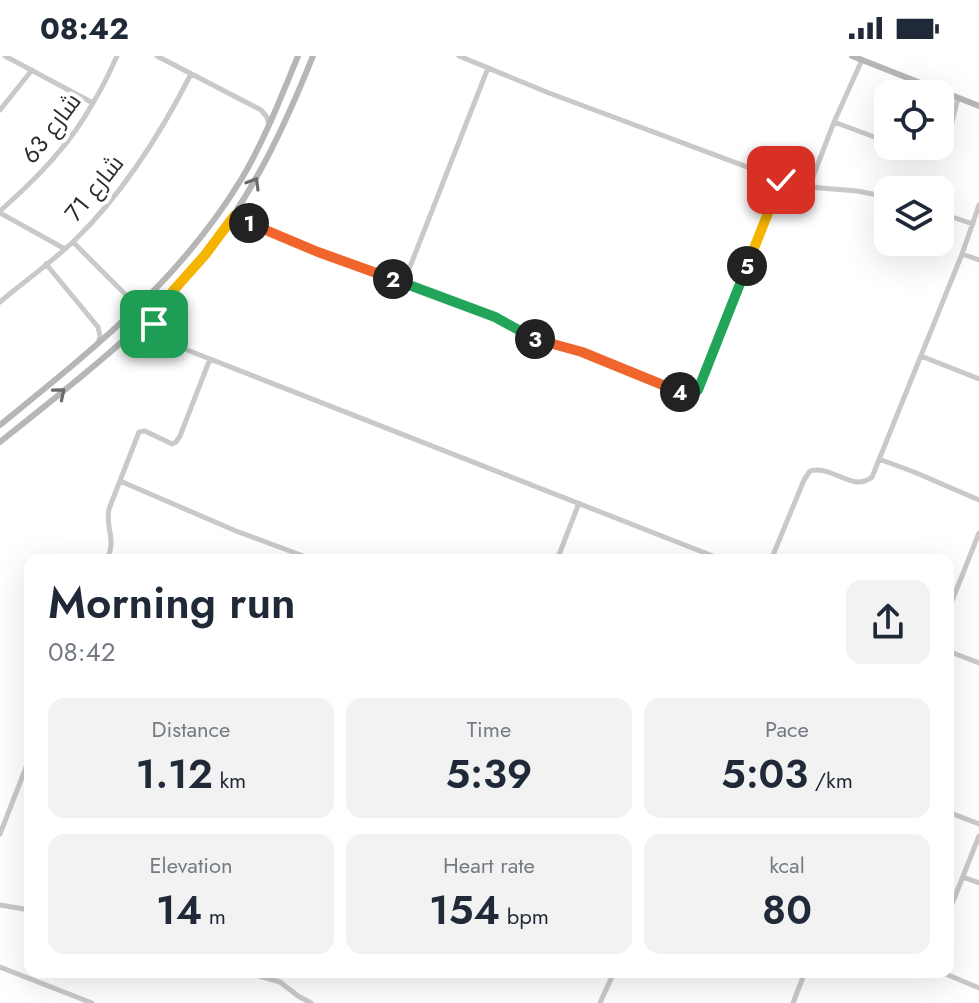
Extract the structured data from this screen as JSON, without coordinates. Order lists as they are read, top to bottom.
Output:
{
  "streets": {
    "street": ["شارع 63", "شارع 71"]
  },
  "page": {
    "status": "08:42",
    "pins": [
      "1",
      "5",
      "2",
      "3",
      "4"
    ],
    "heading": ["Morning run", "08:42"],
    "stats": [
      ["Distance", "1.12 km"],
      ["Time", "5:39"],
      ["Pace", "5:03 /km"],
      ["Elevation", "14 m"],
      ["Heart rate", "154 bpm"],
      ["kcal", "80"]
    ]
  }
}
